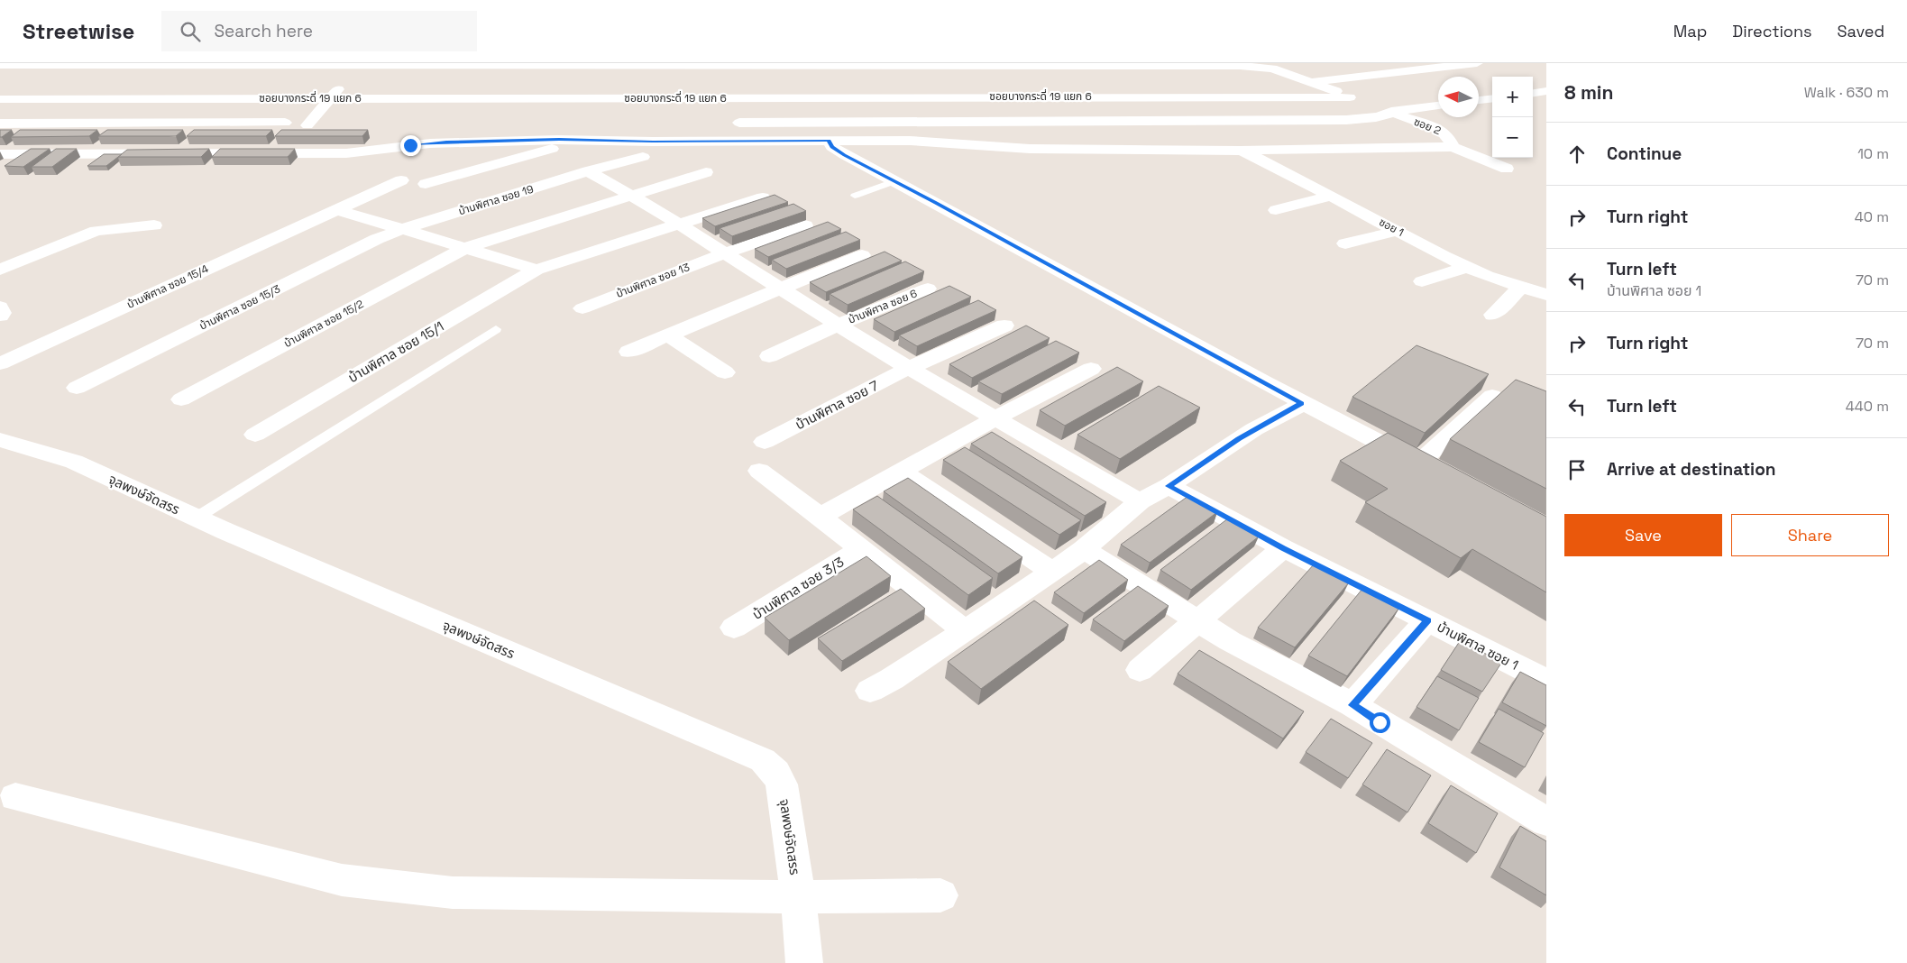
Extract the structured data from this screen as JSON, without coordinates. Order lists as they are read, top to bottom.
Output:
{
  "streets": {
    "street": [
      "ซอยบางกระดี่ 19 แยก 6",
      "ซอย 2",
      "บ้านพิศาล ซอย 19",
      "ซอย 1",
      "บ้านพิศาล ซอย 13",
      "บ้านพิศาล ซอย 15/4",
      "บ้านพิศาล ซอย 6",
      "บ้านพิศาล ซอย 15/3",
      "บ้านพิศาล ซอย 15/2",
      "บ้านพิศาล ซอย 15/1",
      "บ้านพิศาล ซอย 7",
      "จุลพงษ์จัดสรร",
      "บ้านพิศาล ซอย 3/3",
      "บ้านพิศาล ซอย 1"
    ]
  },
  "crossings": [
    ["บ้านพิศาล ซอย 19", "บ้านพิศาล ซอย 15/3"]
  ],
  "north": "left",
  "page": {
    "header": "Streetwise",
    "search": "Search here",
    "nav": ["Map", "Directions", "Saved"],
    "heading": ["8 min", "Walk · 630 m"],
    "map_buttons": ["+", "−"],
    "list": [
      ["Continue", "10 m"],
      ["Turn right", "40 m"],
      ["Turn left", "บ้านพิศาล ซอย 1", "70 m"],
      ["Turn right", "70 m"],
      ["Turn left", "440 m"],
      "Arrive at destination"
    ],
    "buttons": ["Save", "Share"]
  }
}
